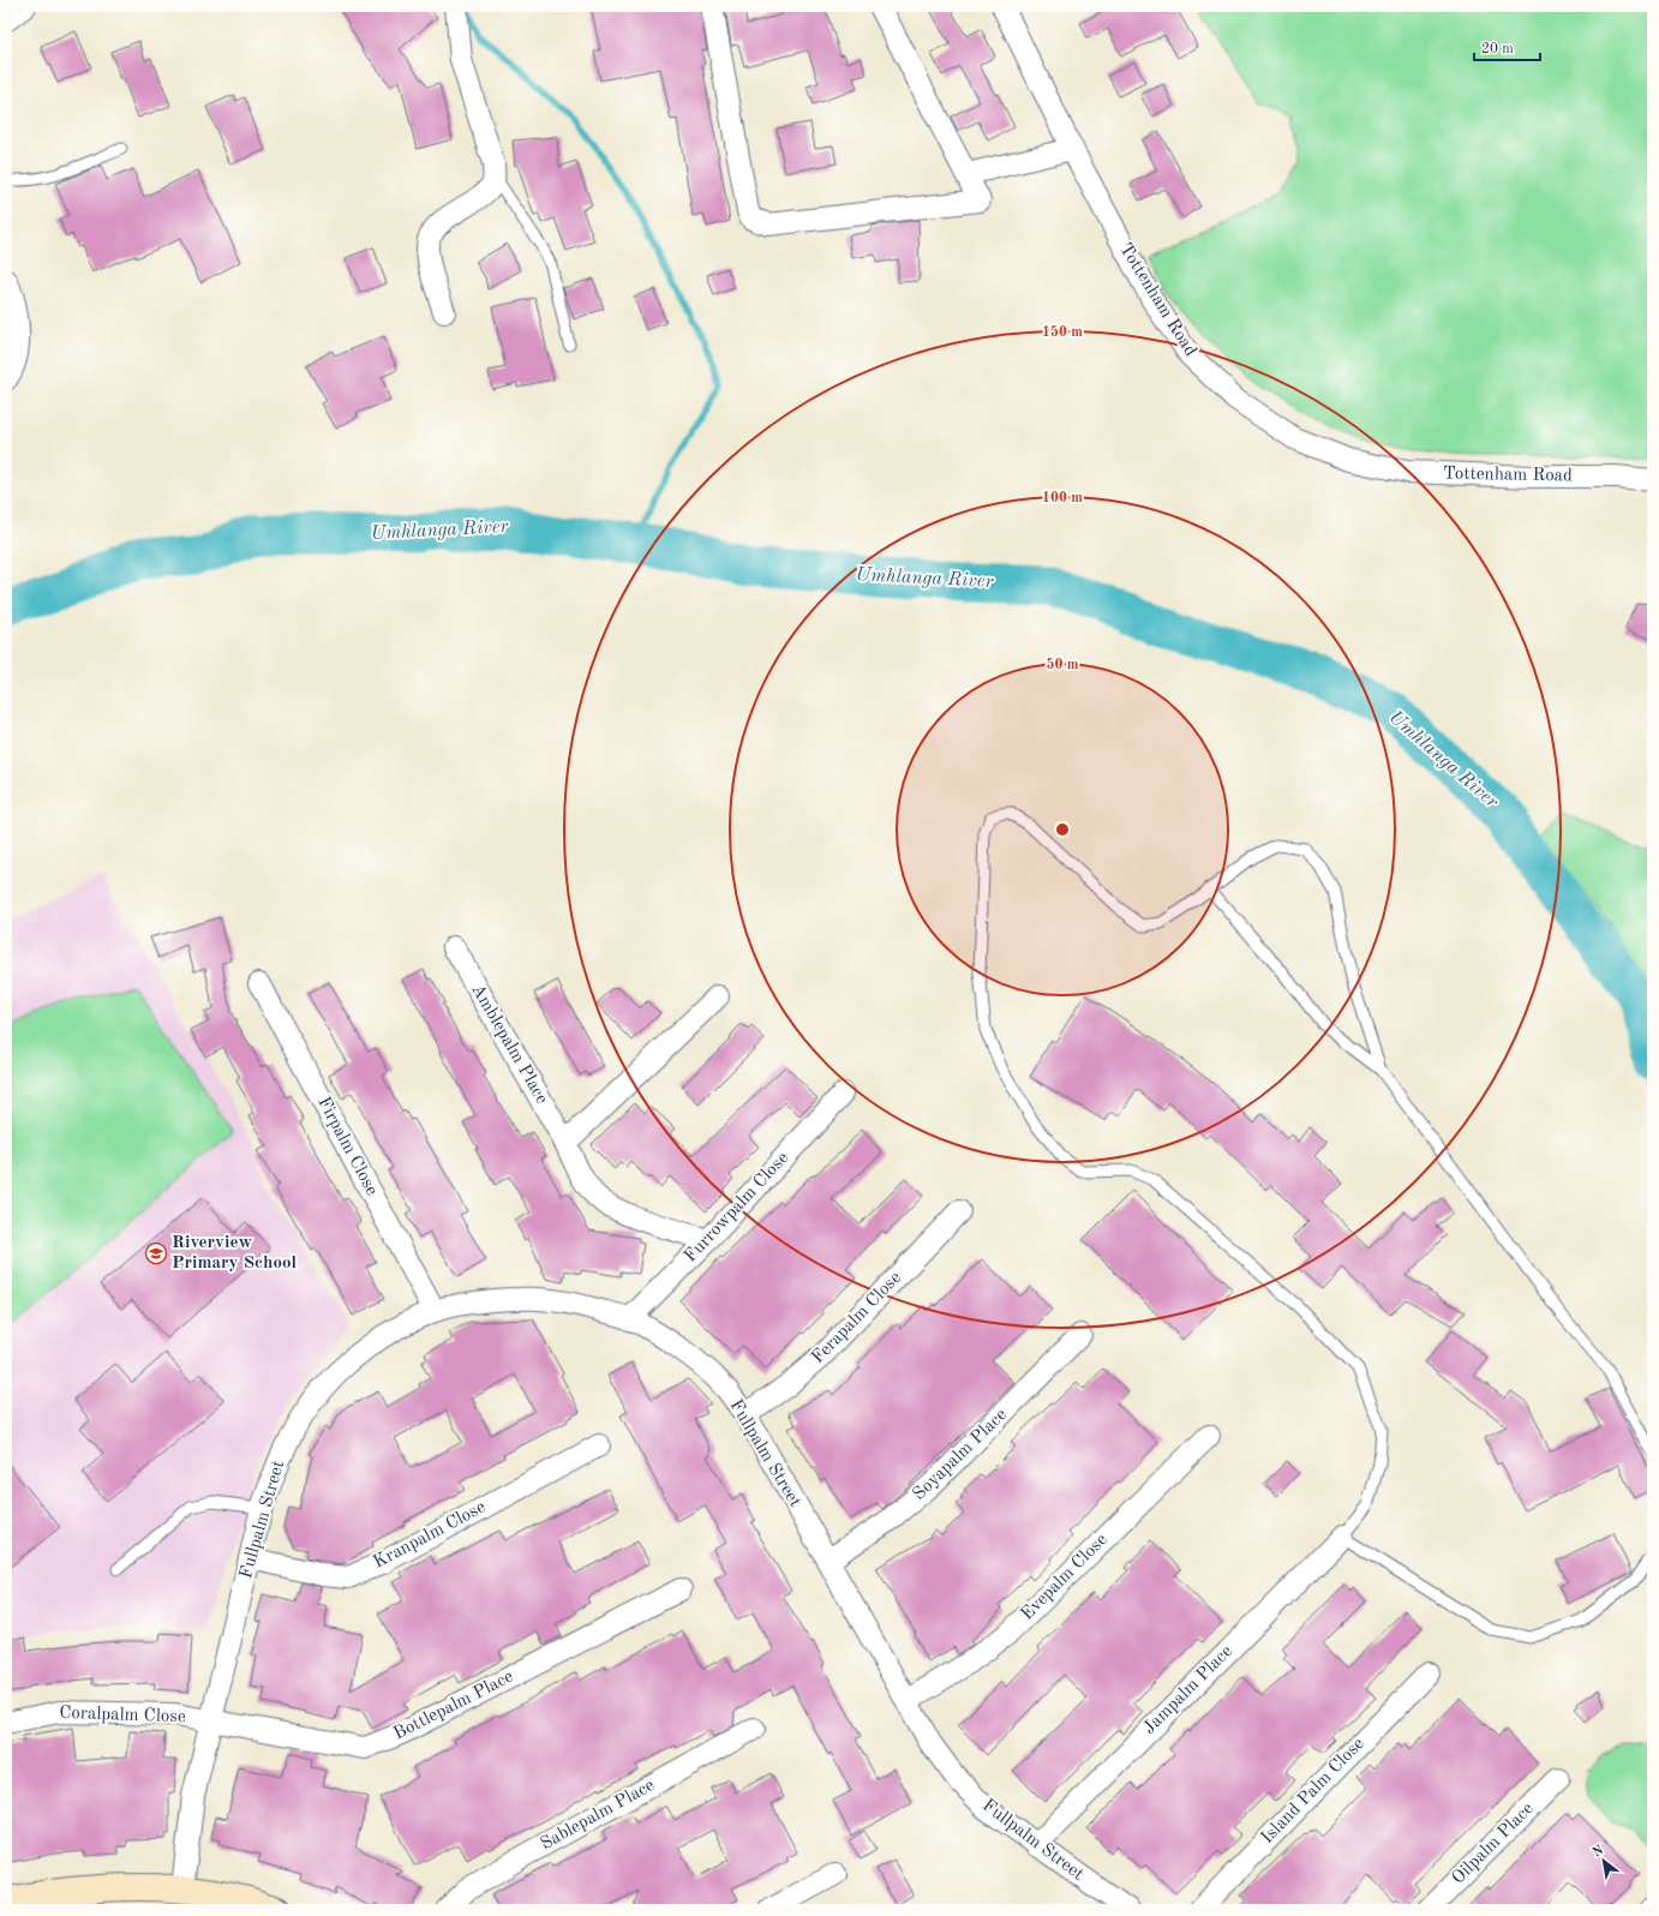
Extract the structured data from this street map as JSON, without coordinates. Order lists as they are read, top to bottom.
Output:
{
  "streets": {
    "street": [
      "Tottenham Road",
      "Amblepalm Place",
      "Firpalm Close",
      "Furrowpalm Close",
      "Ferapalm Close",
      "Fullpalm Street",
      "Soyapalm Place",
      "Kranpalm Close",
      "Evepalm Close",
      "Jampalm Place",
      "Bottlepalm Place",
      "Coralpalm Close",
      "Island Palm Close",
      "Sablepalm Place",
      "Oilpalm Place"
    ]
  },
  "crossings": [
    ["Amblepalm Place", "Furrowpalm Close"],
    ["Firpalm Close", "Fullpalm Street"],
    ["Furrowpalm Close", "Fullpalm Street"],
    ["Ferapalm Close", "Fullpalm Street"],
    ["Fullpalm Street", "Soyapalm Place"],
    ["Fullpalm Street", "Kranpalm Close"],
    ["Fullpalm Street", "Evepalm Close"],
    ["Fullpalm Street", "Jampalm Place"],
    ["Fullpalm Street", "Bottlepalm Place"],
    ["Fullpalm Street", "Coralpalm Close"],
    ["Bottlepalm Place", "Coralpalm Close"]
  ],
  "water": ["Umhlanga River"],
  "places": {
    "school or university": ["Riverview Primary School"]
  },
  "scale_bar": "20 m",
  "north": "top left",
  "rings": ["150 m", "100 m", "50 m"]
}
